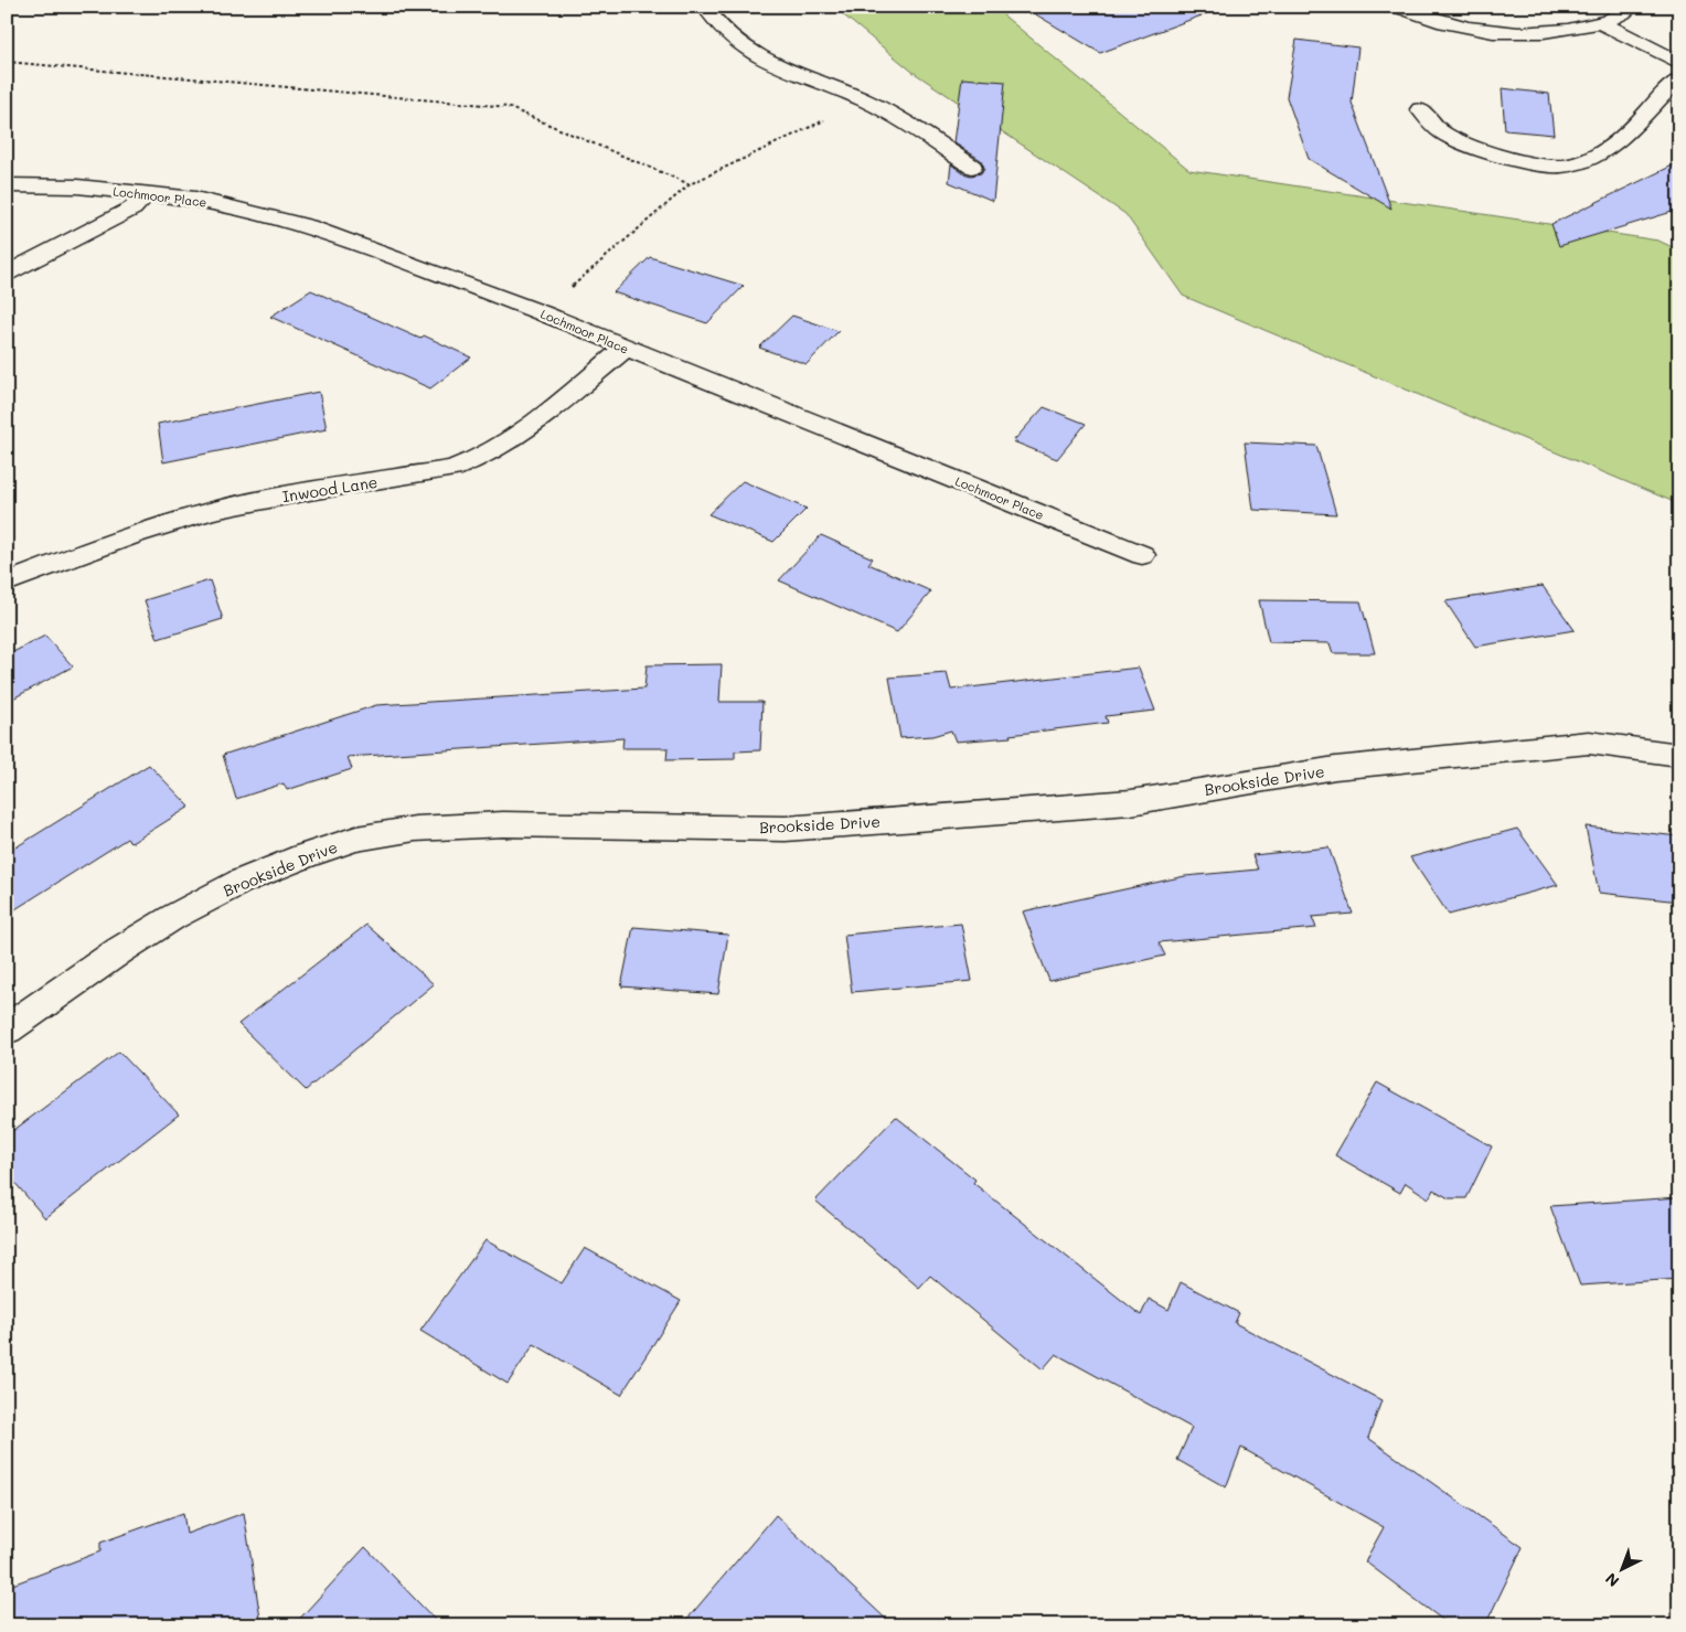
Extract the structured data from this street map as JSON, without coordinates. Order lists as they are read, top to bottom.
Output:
{
  "streets": {
    "street": ["Lochmoor Place", "Inwood Lane", "Brookside Drive"]
  },
  "crossings": [
    ["Lochmoor Place", "Inwood Lane"]
  ],
  "north": "bottom left"
}
